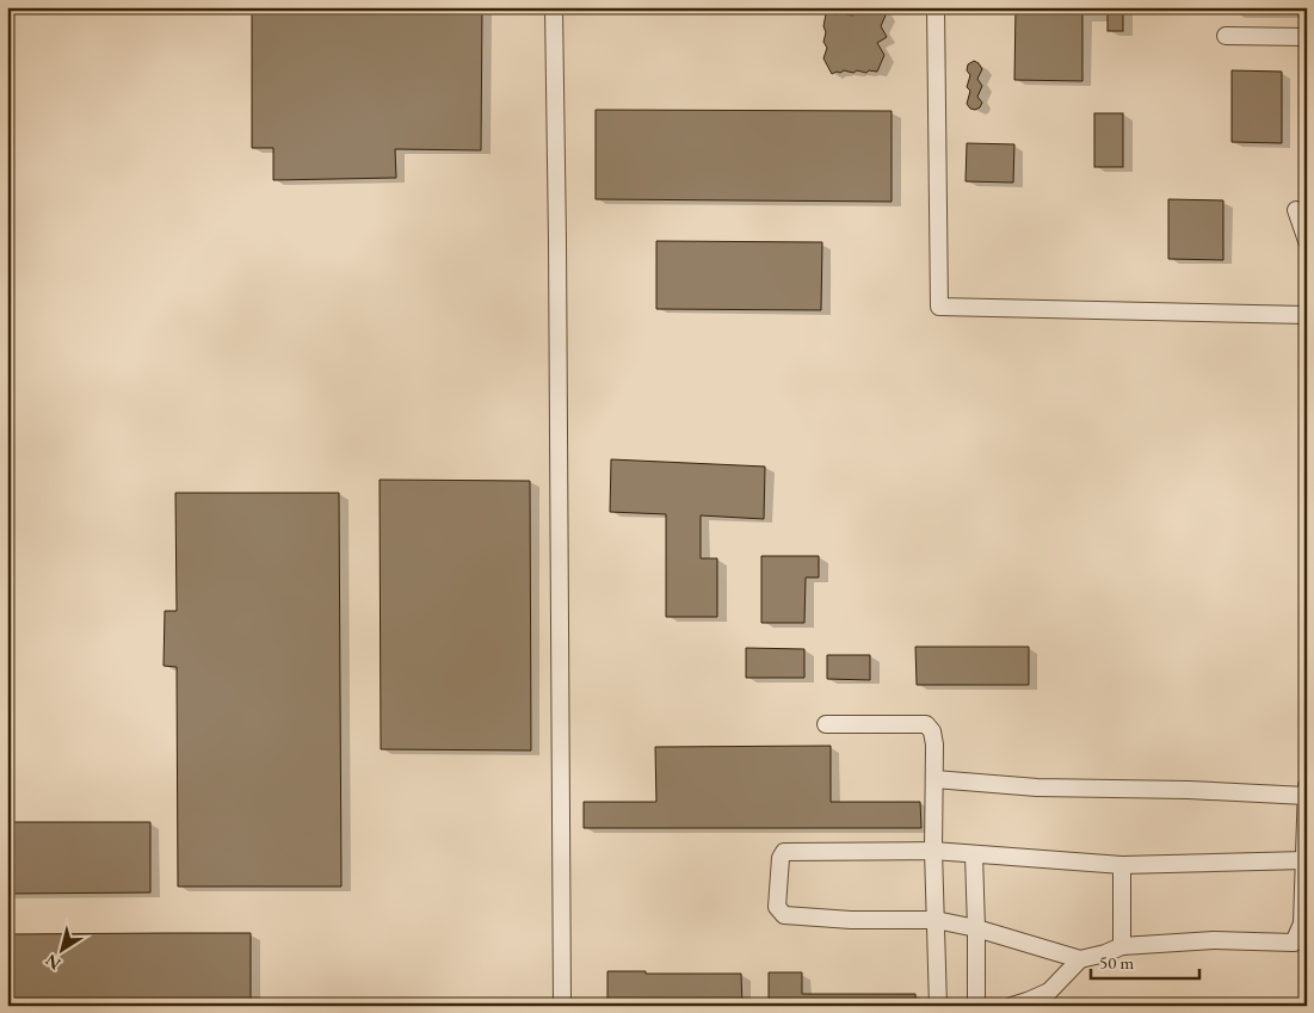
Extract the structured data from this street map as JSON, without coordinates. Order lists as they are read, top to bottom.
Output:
{
  "scale_bar": "50 m",
  "north": "bottom left"
}
